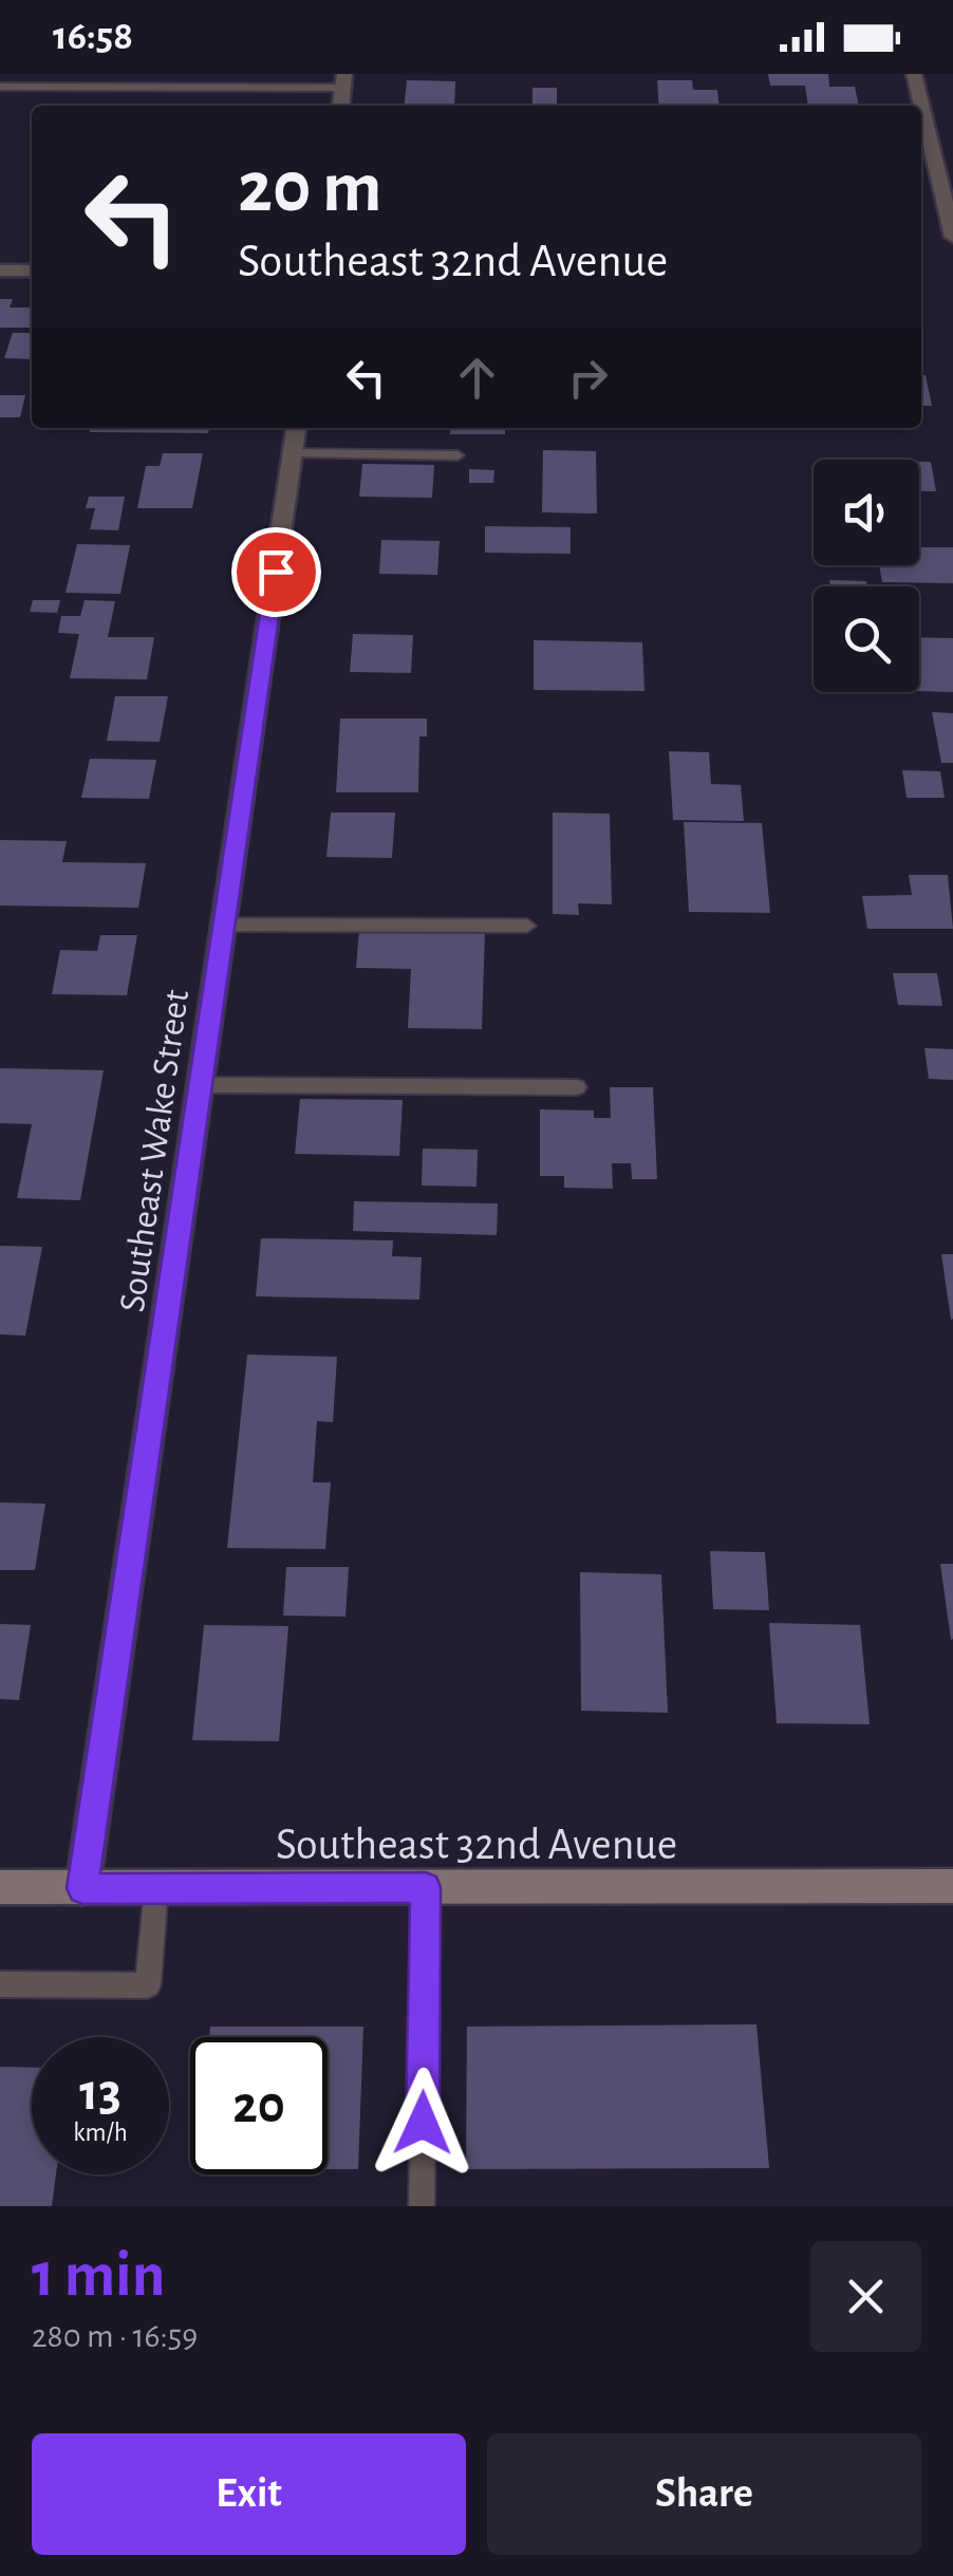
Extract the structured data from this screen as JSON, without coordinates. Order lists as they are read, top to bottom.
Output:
{
  "streets": {
    "street": ["Southeast Wake Street", "Southeast 32nd Avenue"]
  },
  "crossings": [
    ["Southeast Wake Street", "Southeast 32nd Avenue"]
  ],
  "page": {
    "status": "16:58",
    "turn": ["20 m", "Southeast 32nd Avenue"],
    "speed": "13 km/h",
    "limit": "20",
    "heading": ["1 min", "280 m · 16:59"],
    "buttons": ["Exit", "Share"]
  }
}
